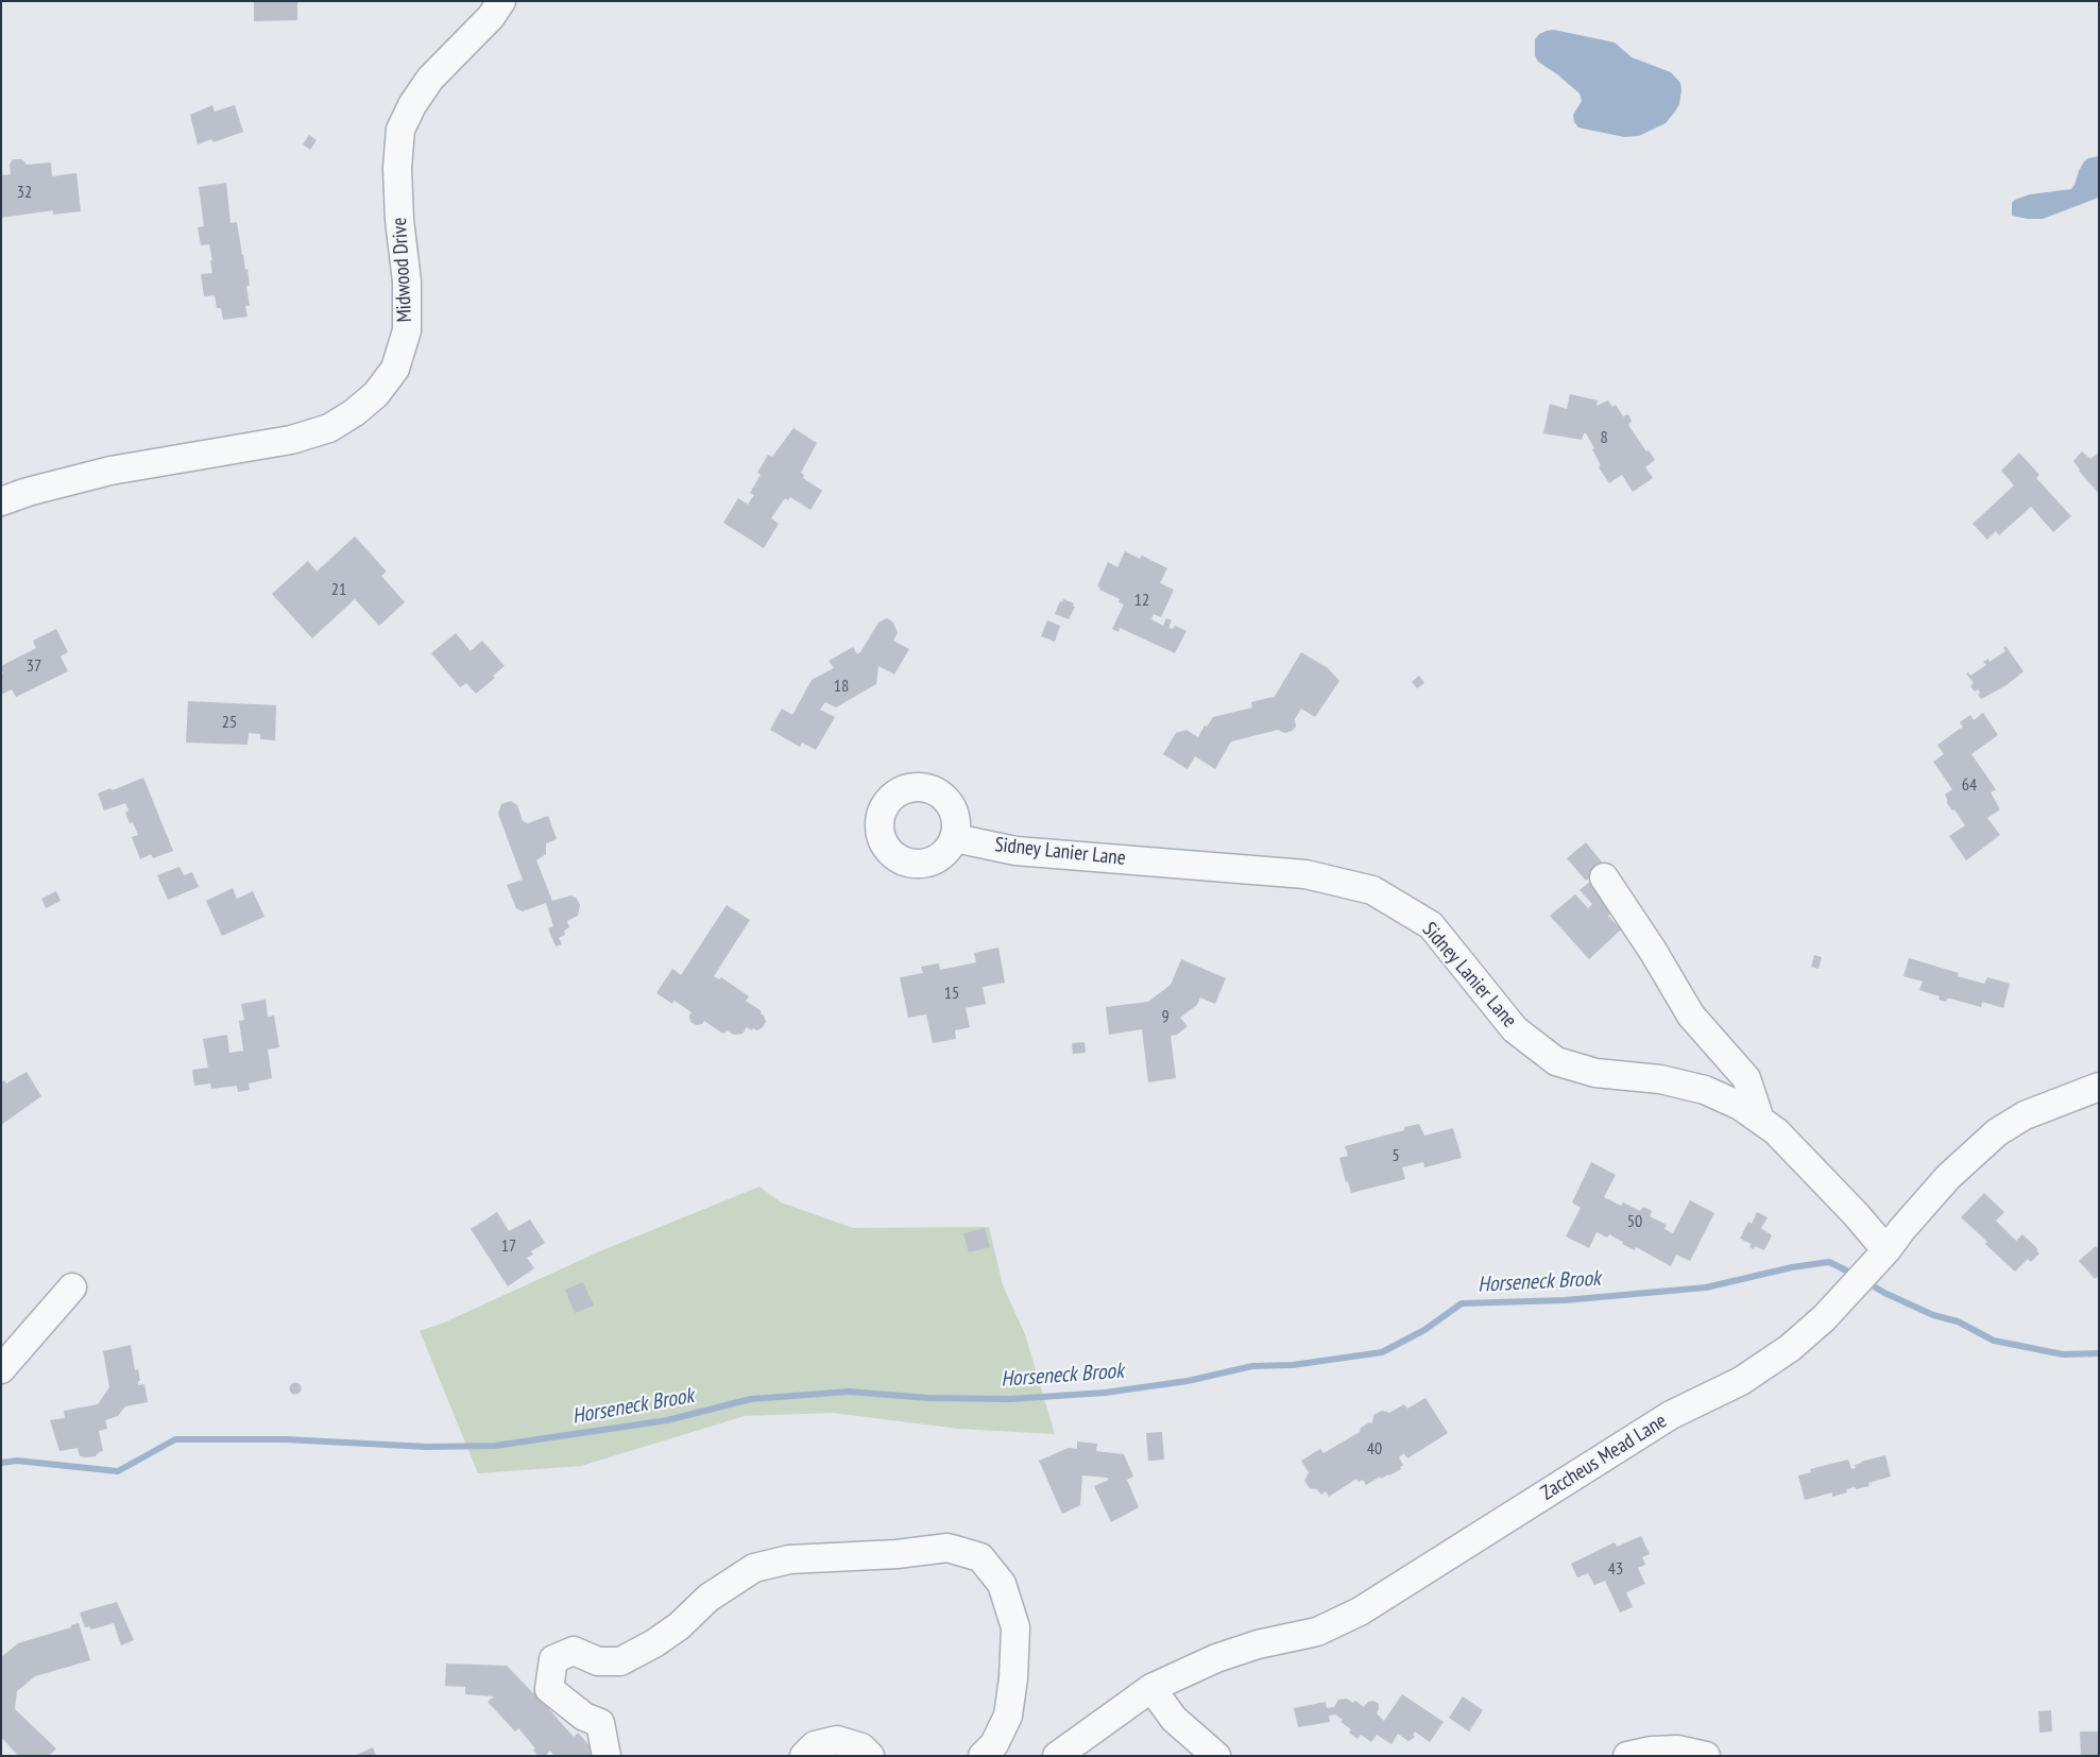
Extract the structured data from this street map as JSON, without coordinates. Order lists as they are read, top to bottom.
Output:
{
  "streets": {
    "street": ["Midwood Drive", "Sidney Lanier Lane", "Zaccheus Mead Lane"]
  },
  "crossings": [
    ["Sidney Lanier Lane", "Zaccheus Mead Lane"]
  ],
  "water": ["Horseneck Brook"],
  "house_numbers": [
    "32",
    "8",
    "21",
    "12",
    "37",
    "18",
    "25",
    "64",
    "15",
    "9",
    "5",
    "50",
    "17",
    "40",
    "43"
  ]
}
